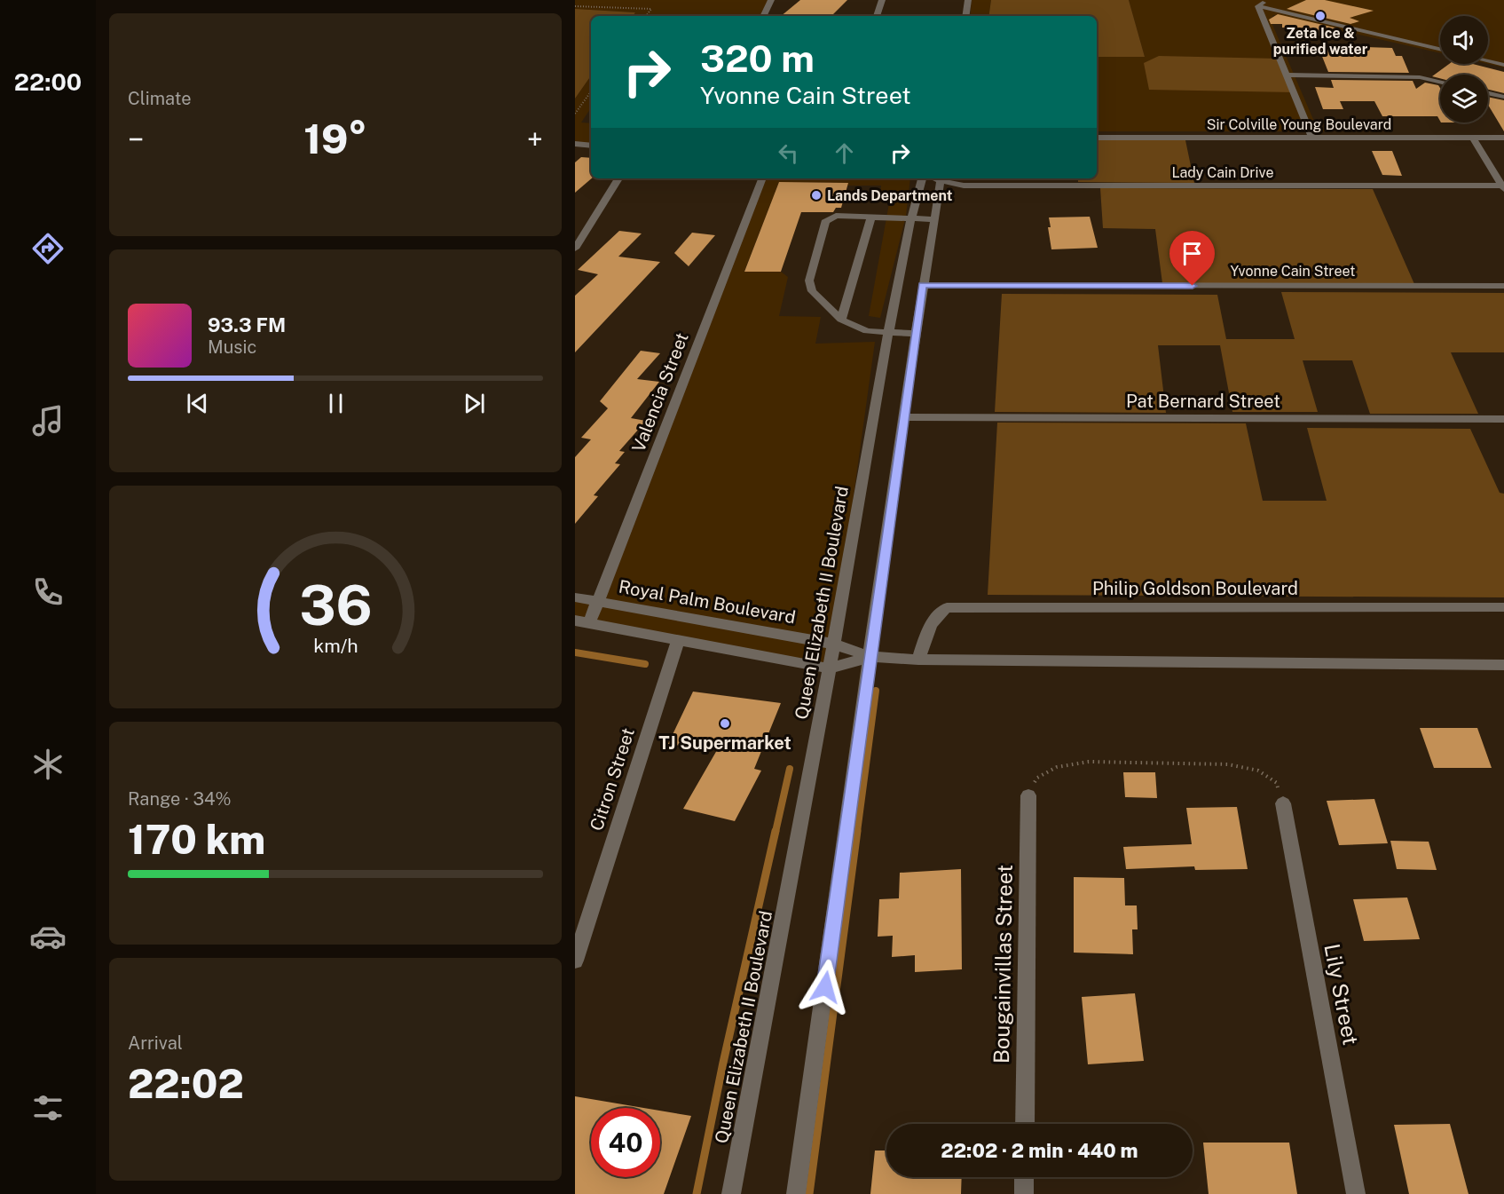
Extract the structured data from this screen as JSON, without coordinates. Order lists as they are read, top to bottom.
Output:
{
  "streets": {
    "street": [
      "Sir Colville Young Boulevard",
      "Lady Cain Drive",
      "Yvonne Cain Street",
      "Valencia Street",
      "Pat Bernard Street",
      "Philip Goldson Boulevard",
      "Royal Palm Boulevard",
      "Queen Elizabeth II Boulevard",
      "Citron Street",
      "Bougainvillas Street",
      "Lily Street"
    ]
  },
  "crossings": [
    ["Valencia Street", "Royal Palm Boulevard"],
    ["Royal Palm Boulevard", "Queen Elizabeth II Boulevard"]
  ],
  "places": ["Zeta Ice & purified water", "Lands Department", "TJ Supermarket"],
  "page": {
    "tabs": "22:00",
    "tile": [
      "Climate",
      ["Range · 34%", "170 km"],
      ["Arrival", "22:02"]
    ],
    "turn": ["320 m", "Yvonne Cain Street"],
    "heat": ["−", "19°", "+"],
    "song": ["93.3 FM", "Music"],
    "limit": "40",
    "trip": "22:02 · 2 min · 440 m",
    "gauge": ["36", "km/h"]
  }
}
